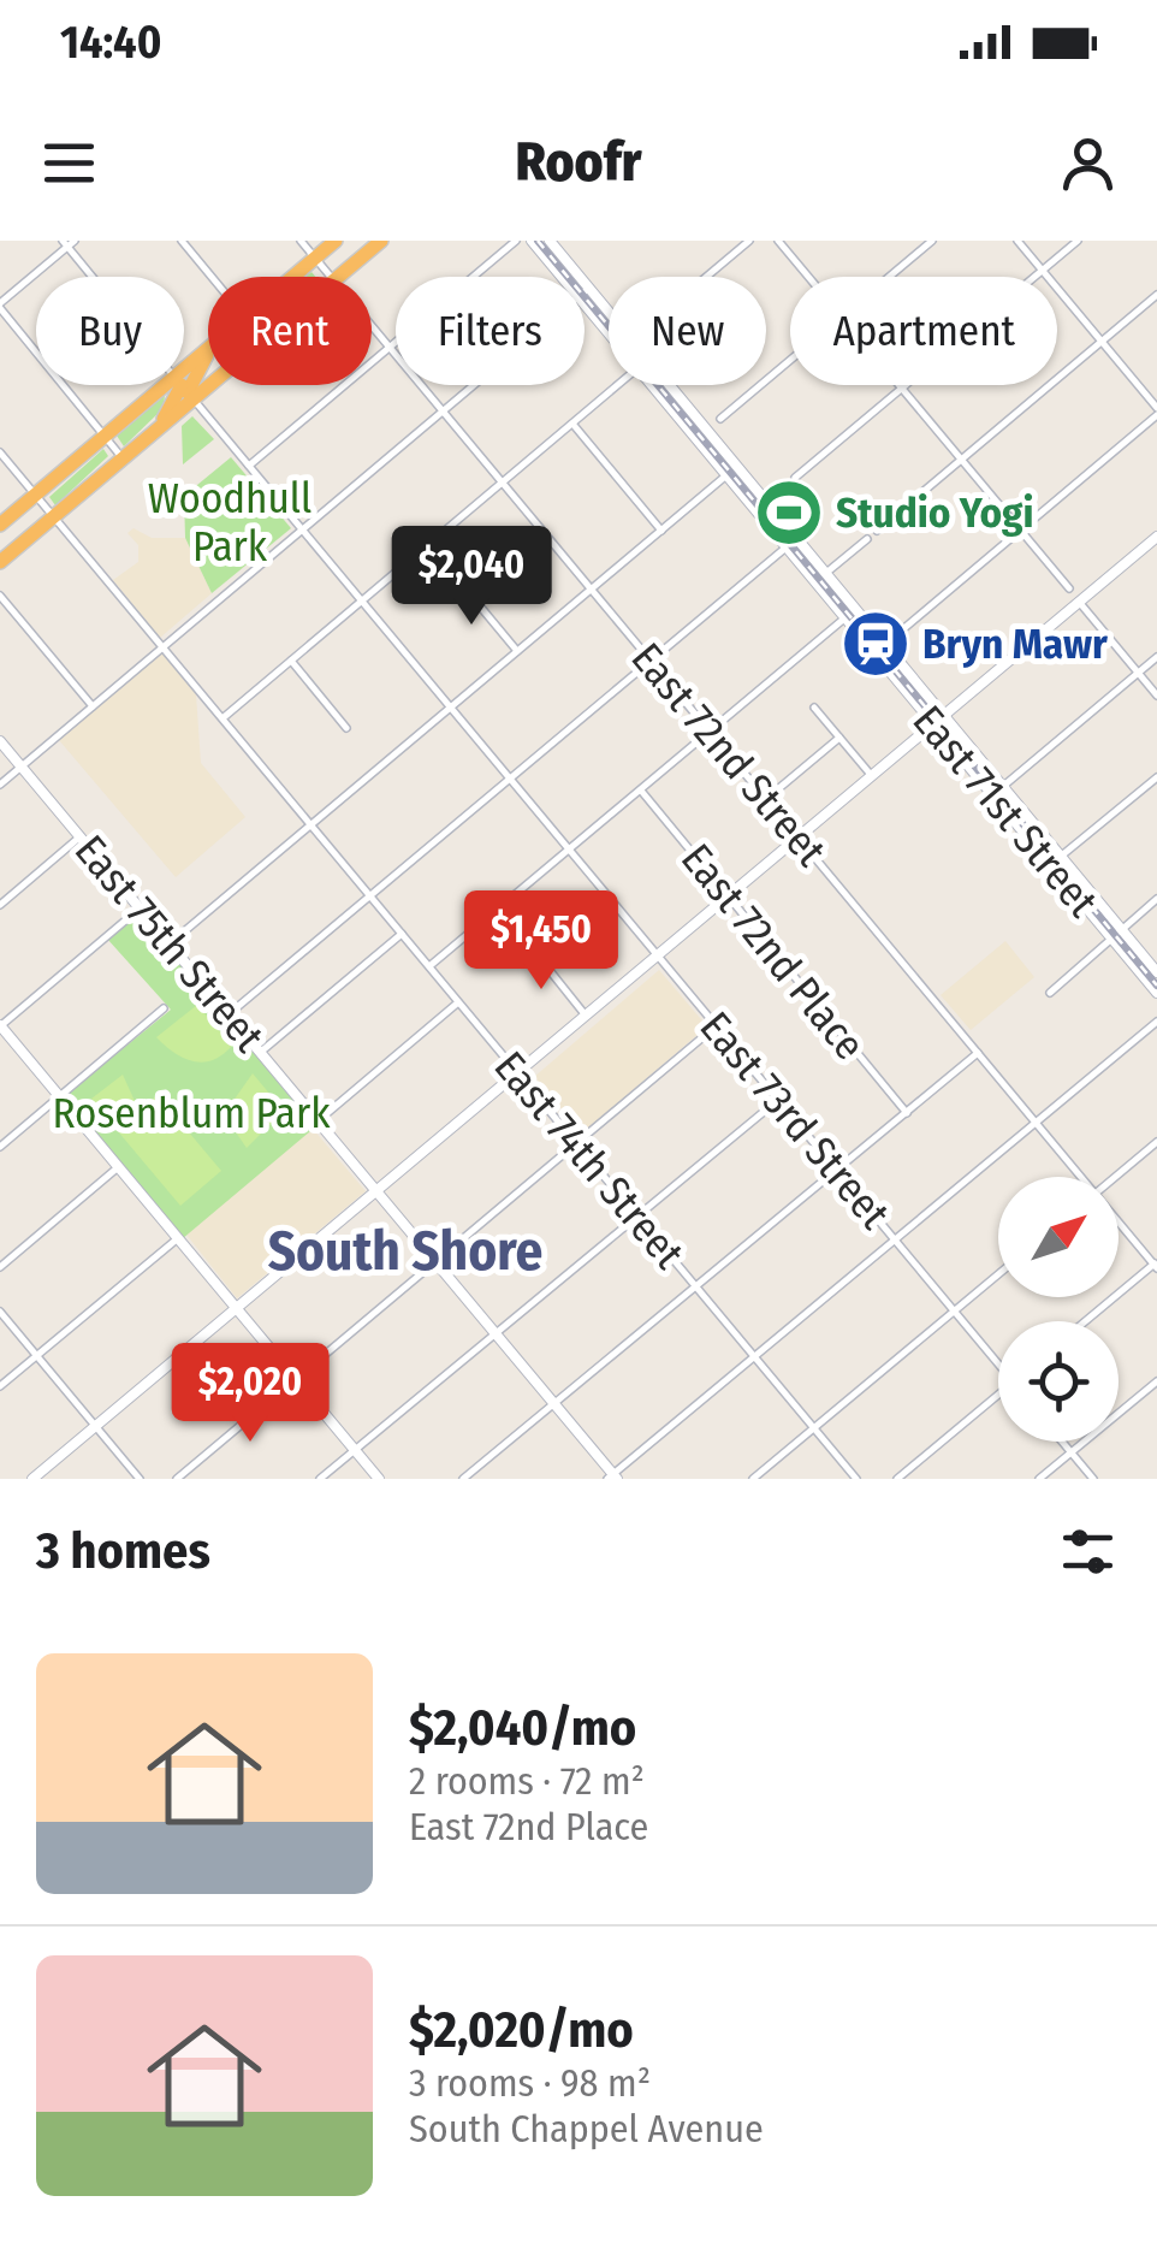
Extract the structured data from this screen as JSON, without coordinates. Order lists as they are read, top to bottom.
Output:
{
  "streets": {
    "main road": ["East 71st Street", "East 75th Street"],
    "street": [
      "East 72nd Street",
      "East 72nd Place",
      "East 73rd Street",
      "East 74th Street"
    ]
  },
  "districts": ["South Shore"],
  "parks": ["Woodhull Park", "Rosenblum Park"],
  "places": {
    "sports": ["Studio Yogi"],
    "station": ["Bryn Mawr"]
  },
  "north": "top right",
  "page": {
    "status": "14:40",
    "header": "Roofr",
    "chip": [
      "Buy",
      "Rent",
      "Filters",
      "New",
      "Apartment"
    ],
    "price": ["$2,040", "$1,450", "$2,020"],
    "heading": "3 homes",
    "list": [
      {
        "name": "$2,040/mo",
        "note": "2 rooms · 72 m² · East 72nd Place"
      },
      {
        "name": "$2,020/mo",
        "note": "3 rooms · 98 m² · South Chappel Avenue"
      }
    ]
  }
}
